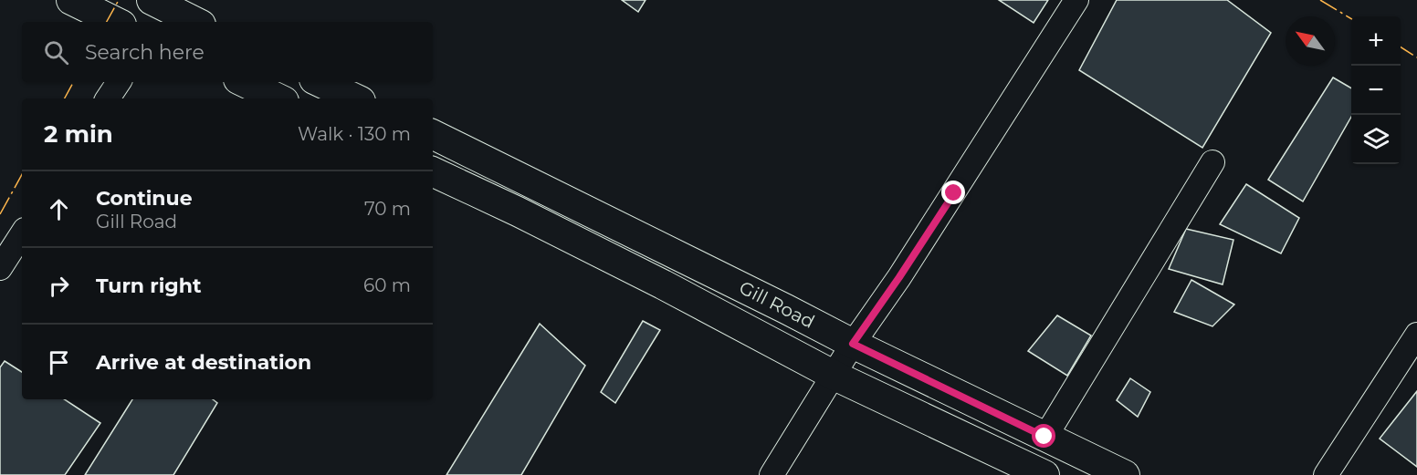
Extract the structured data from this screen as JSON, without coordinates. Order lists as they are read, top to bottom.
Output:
{
  "streets": {
    "main road": ["Gill Road"]
  },
  "north": "top left",
  "page": {
    "map_buttons": ["+", "−"],
    "search": "Search here",
    "heading": ["2 min", "Walk · 130 m"],
    "list": [
      ["Continue", "Gill Road", "70 m"],
      ["Turn right", "60 m"],
      "Arrive at destination"
    ]
  }
}
